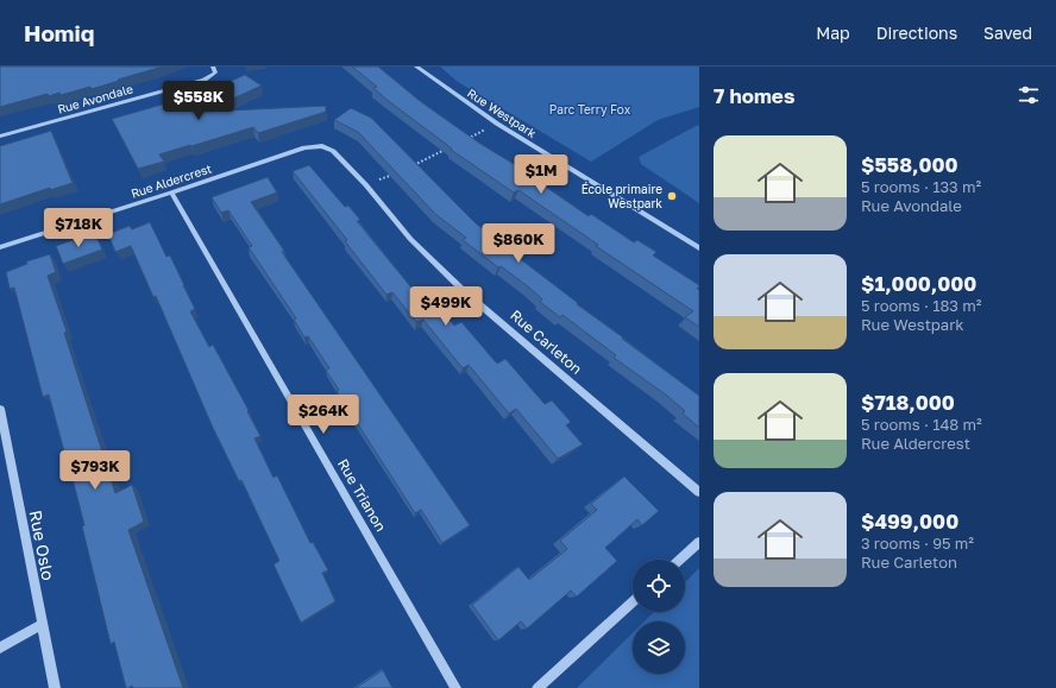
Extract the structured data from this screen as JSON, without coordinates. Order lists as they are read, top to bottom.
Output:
{
  "streets": {
    "street": [
      "Rue Avondale",
      "Rue Westpark",
      "Rue Aldercrest",
      "Rue Carleton",
      "Rue Trianon",
      "Rue Oslo"
    ]
  },
  "crossings": [
    ["Rue Aldercrest", "Rue Carleton"],
    ["Rue Aldercrest", "Rue Trianon"]
  ],
  "parks": ["Parc Terry Fox"],
  "places": ["École primaire Westpark"],
  "page": {
    "header": "Homiq",
    "nav": ["Map", "Directions", "Saved"],
    "heading": "7 homes",
    "price": [
      "$558K",
      "$1M",
      "$718K",
      "$860K",
      "$499K",
      "$264K",
      "$793K"
    ],
    "list": [
      {
        "name": "$558,000",
        "note": "5 rooms · 133 m² · Rue Avondale"
      },
      {
        "name": "$1,000,000",
        "note": "5 rooms · 183 m² · Rue Westpark"
      },
      {
        "name": "$718,000",
        "note": "5 rooms · 148 m² · Rue Aldercrest"
      },
      {
        "name": "$499,000",
        "note": "3 rooms · 95 m² · Rue Carleton"
      }
    ]
  }
}
